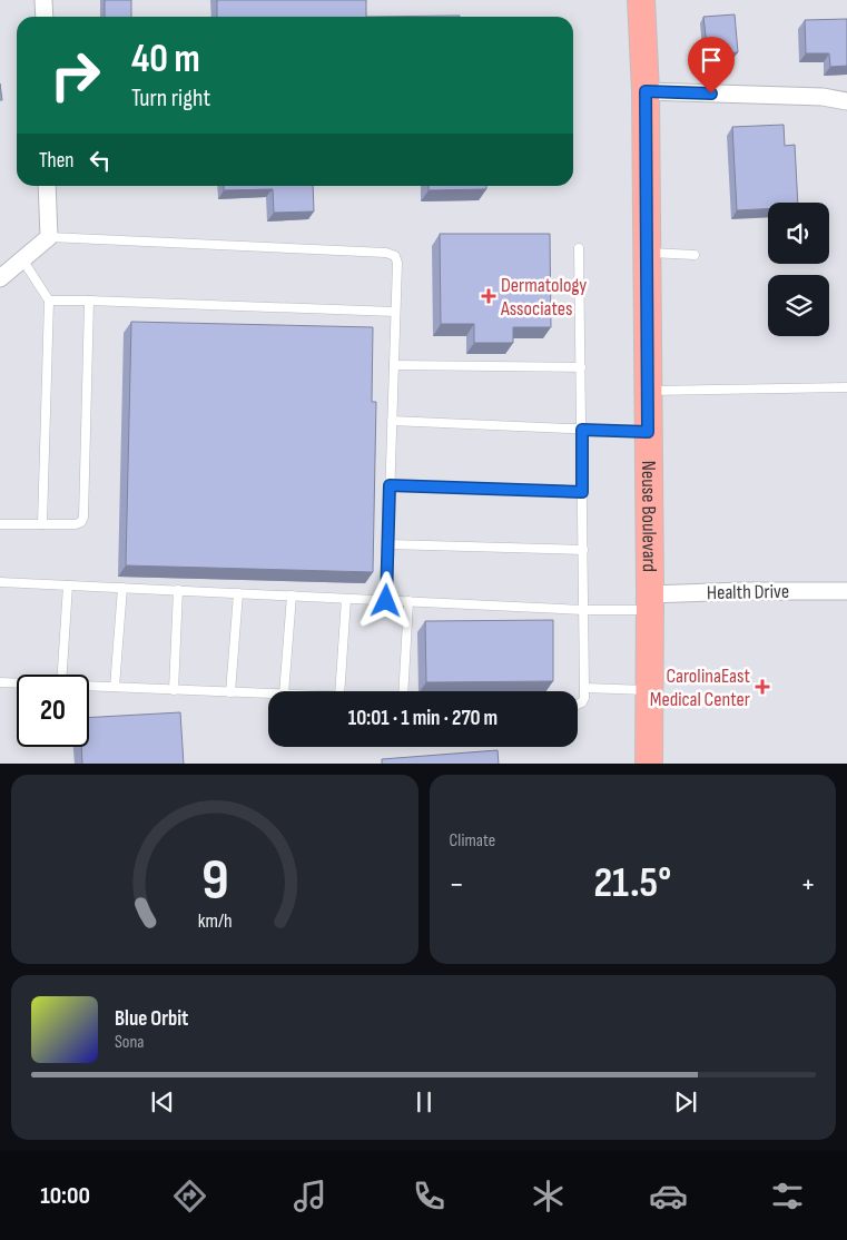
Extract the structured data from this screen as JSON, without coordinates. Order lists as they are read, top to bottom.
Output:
{
  "streets": {
    "main road": ["Neuse Boulevard"],
    "street": ["Health Drive"]
  },
  "crossings": [
    ["Neuse Boulevard", "Health Drive"]
  ],
  "places": {
    "health": ["Dermatology Associates", "CarolinaEast Medical Center"]
  },
  "page": {
    "turn": ["40 m", "Turn right"],
    "then": "Then",
    "limit": "20",
    "trip": "10:01 · 1 min · 270 m",
    "tile": "Climate",
    "heat": ["−", "21.5°", "+"],
    "song": ["Blue Orbit", "Sona"],
    "tabs": "10:00",
    "gauge": ["9", "km/h"]
  }
}
